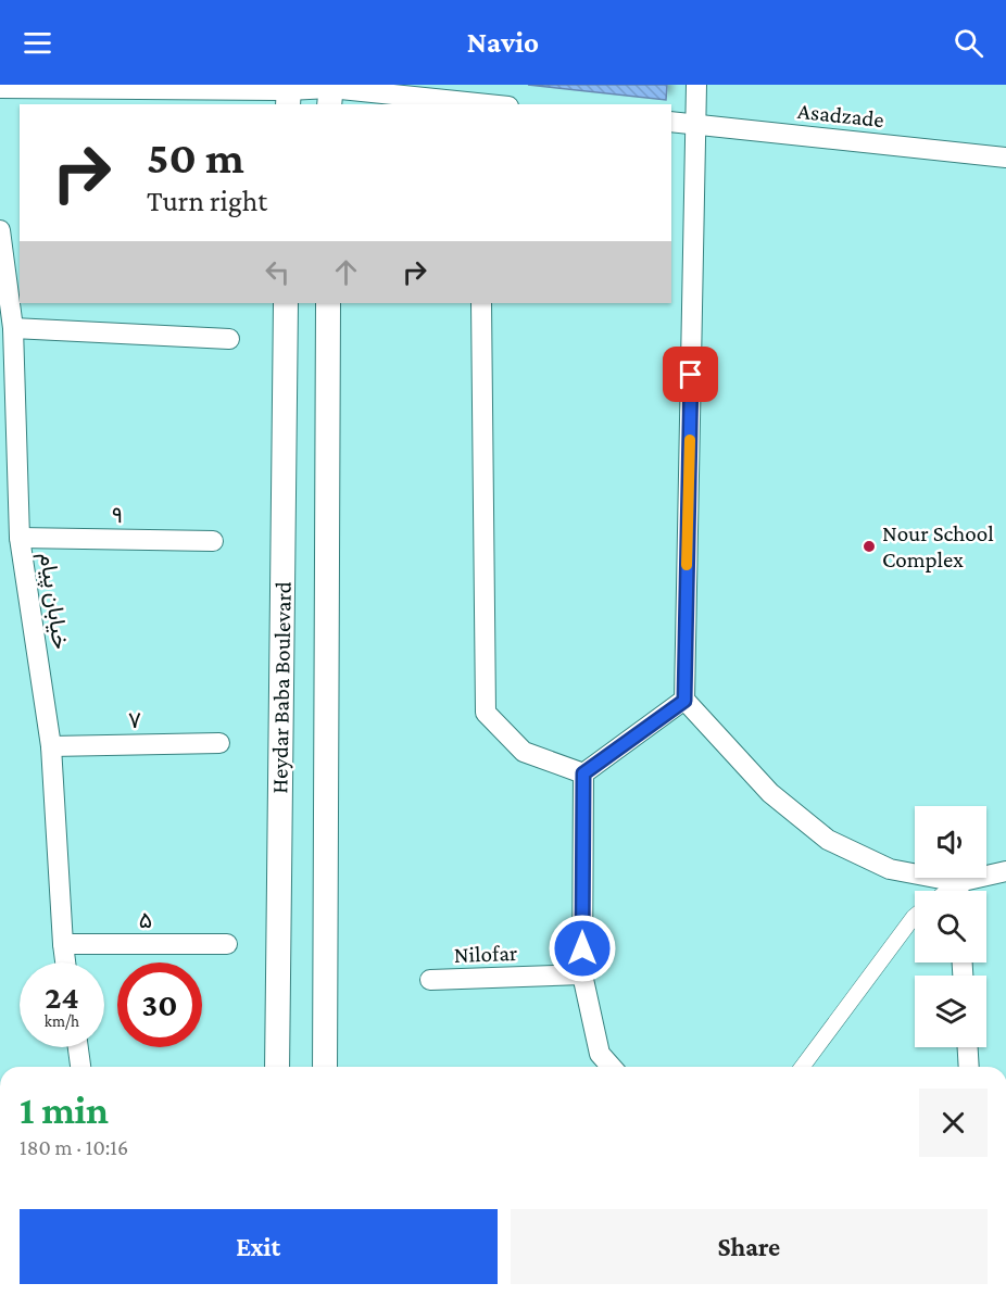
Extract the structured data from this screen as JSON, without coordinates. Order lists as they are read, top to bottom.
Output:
{
  "streets": {
    "street": [
      "Asadzade",
      "۹",
      "خیابان پیام",
      "Heydar Baba Boulevard",
      "۷",
      "۵",
      "Nilofar"
    ]
  },
  "crossings": [
    ["۹", "خیابان پیام"],
    ["خیابان پیام", "۷"],
    ["خیابان پیام", "۵"]
  ],
  "places": ["Nour School Complex"],
  "page": {
    "header": "Navio",
    "turn": ["50 m", "Turn right"],
    "speed": "24 km/h",
    "limit": "30",
    "heading": ["1 min", "180 m · 10:16"],
    "buttons": ["Exit", "Share"]
  }
}
